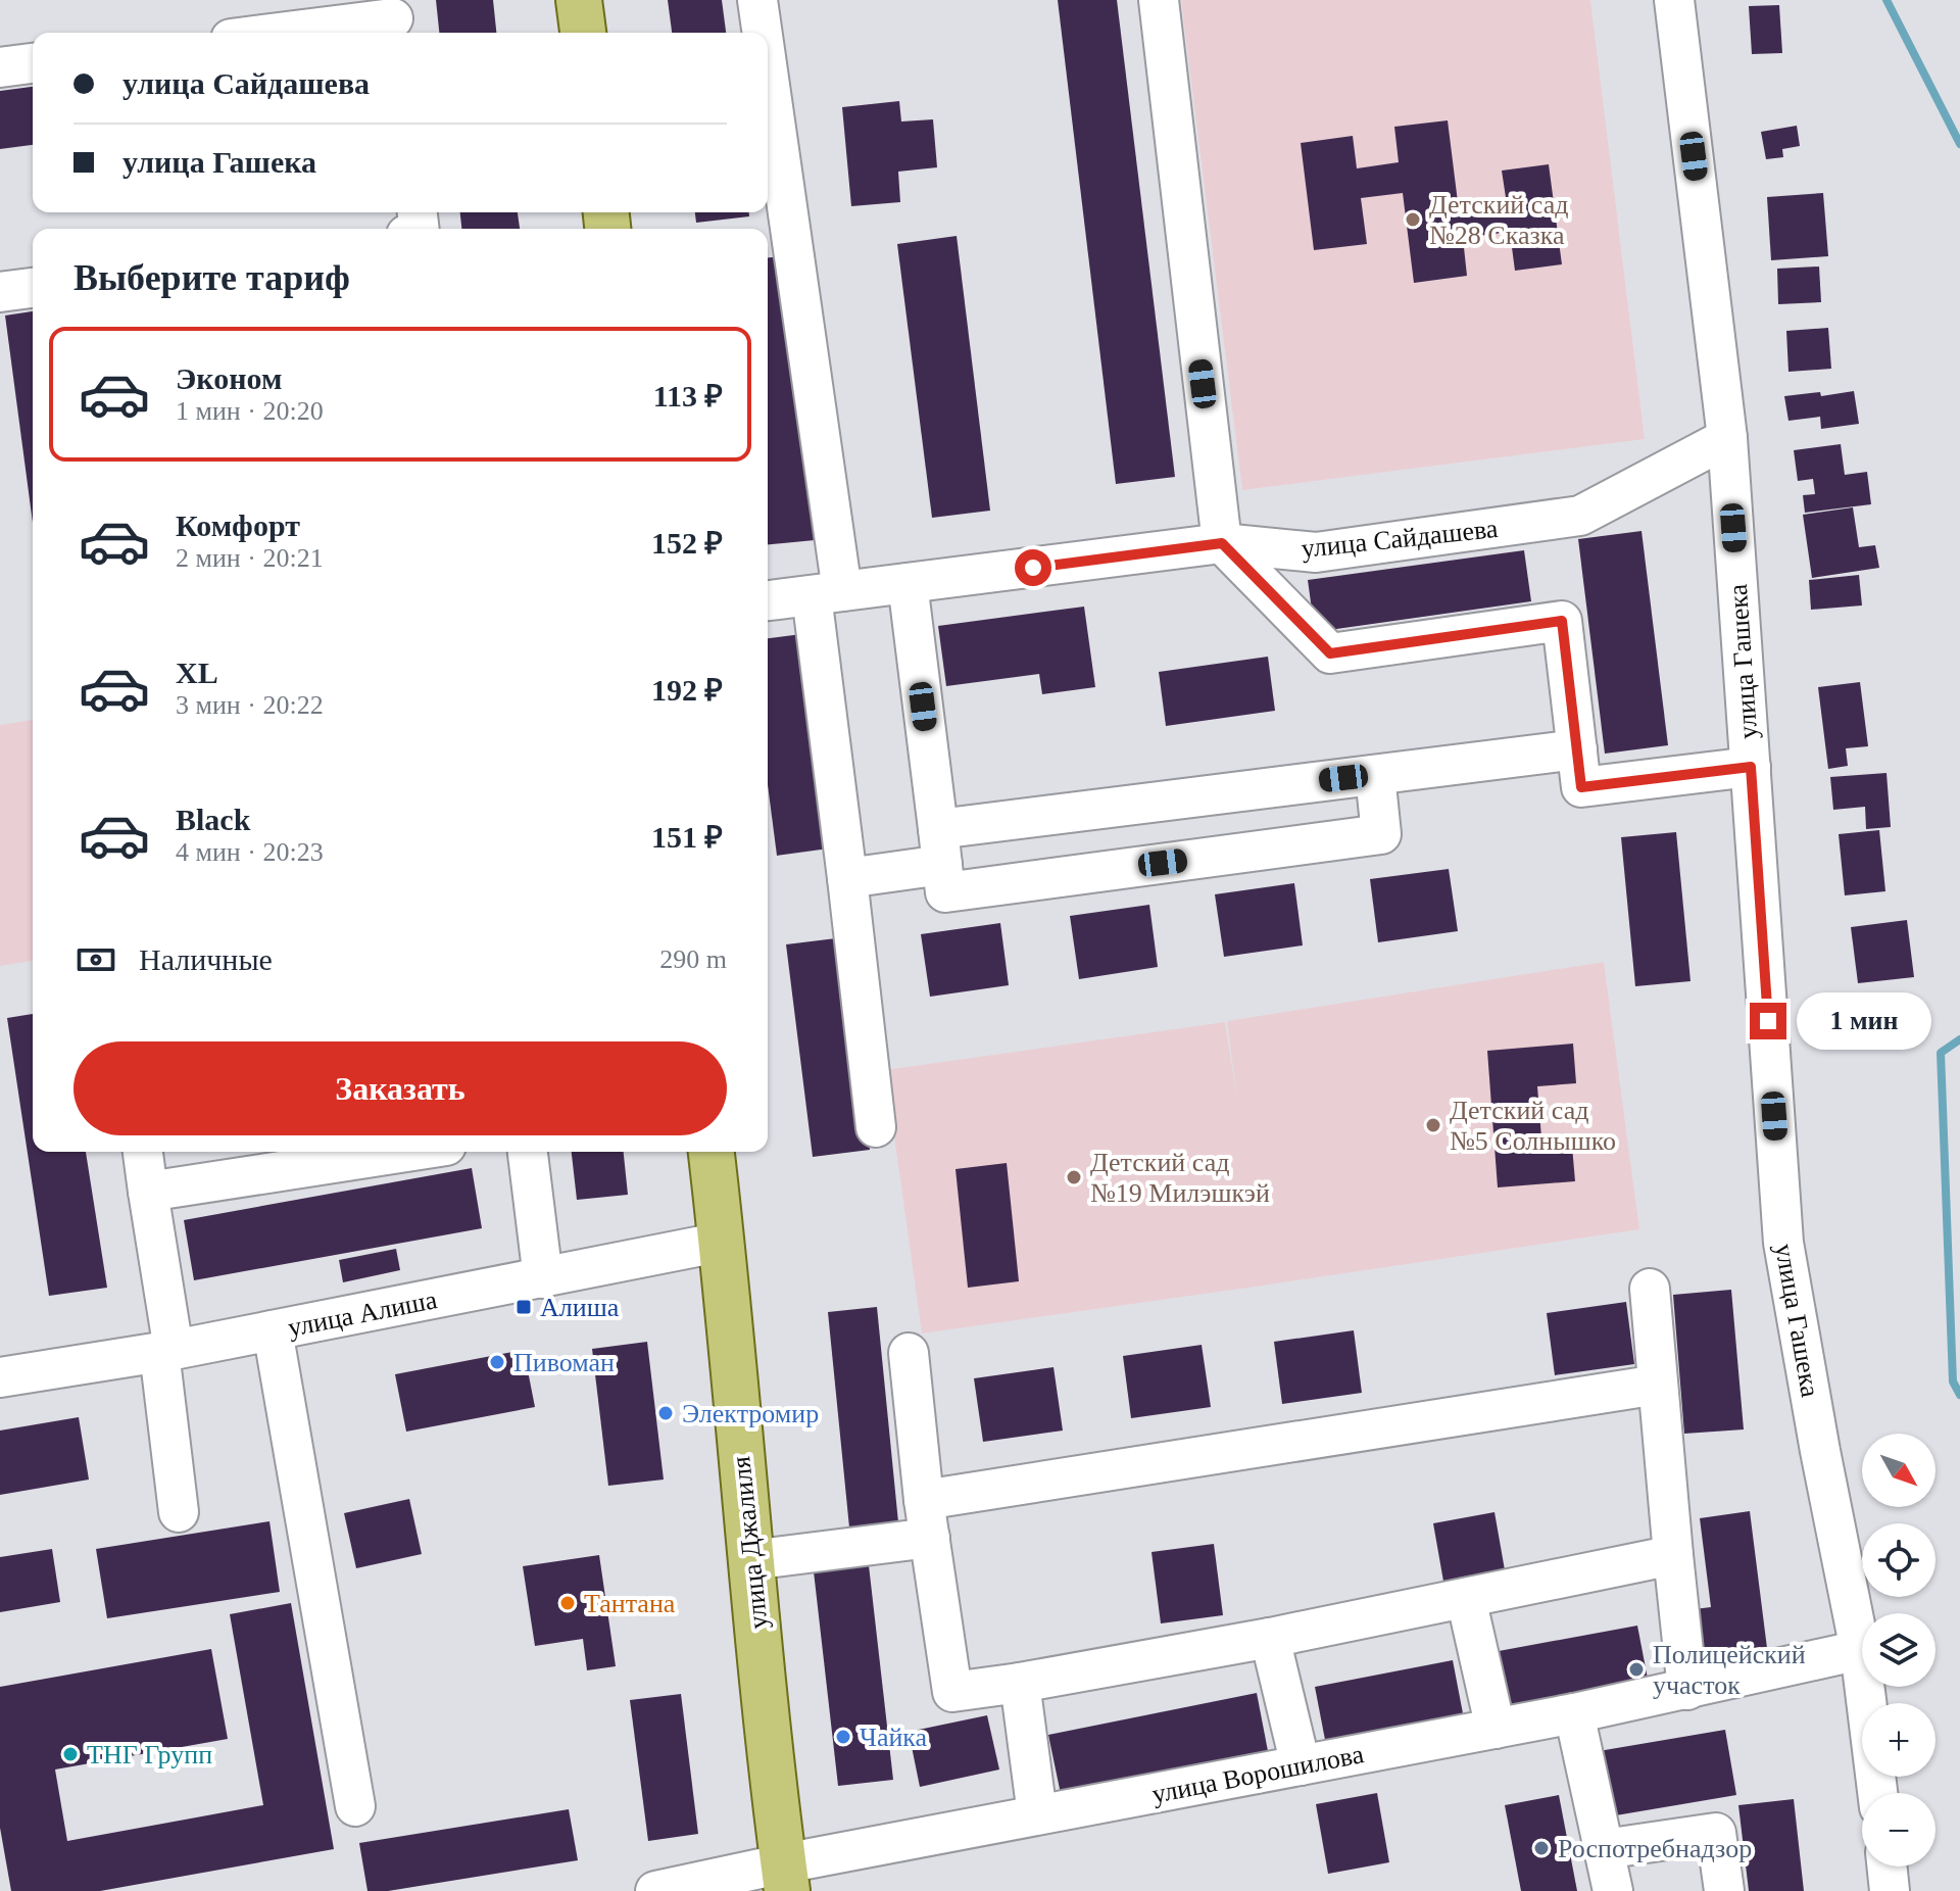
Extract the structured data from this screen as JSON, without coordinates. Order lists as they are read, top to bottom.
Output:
{
  "streets": {
    "main road": ["улица Джалиля"],
    "street": [
      "улица Сайдашева",
      "улица Гашека",
      "улица Алиша",
      "улица Ворошилова"
    ]
  },
  "crossings": [
    ["улица Сайдашева", "улица Гашека"],
    ["улица Гашека", "улица Ворошилова"],
    ["улица Алиша", "улица Джалиля"],
    ["улица Джалиля", "улица Ворошилова"]
  ],
  "places": {
    "other": [
      "Детский сад №28 Сказка",
      "Детский сад №5 Солнышко",
      "Детский сад №19 Милэшкэй",
      "Пивоман",
      "Электромир",
      "Тантана",
      "Полицейский участок",
      "Чайка",
      "ТНГ Групп",
      "Роспотребнадзор"
    ],
    "transit": ["Алиша"]
  },
  "north": "bottom right",
  "page": {
    "banner": ["улица Сайдашева", "улица Гашека"],
    "heading": "Выберите тариф",
    "list": [
      {
        "name": "Эконом",
        "note": "1 мин · 20:20",
        "value": "113 ₽"
      },
      {
        "name": "Комфорт",
        "note": "2 мин · 20:21",
        "value": "152 ₽"
      },
      {
        "name": "XL",
        "note": "3 мин · 20:22",
        "value": "192 ₽"
      },
      {
        "name": "Black",
        "note": "4 мин · 20:23",
        "value": "151 ₽"
      }
    ],
    "pay": ["Наличные", "290 m"],
    "bubble": "1 мин",
    "buttons": "Заказать",
    "map_buttons": ["+", "−"]
  }
}
